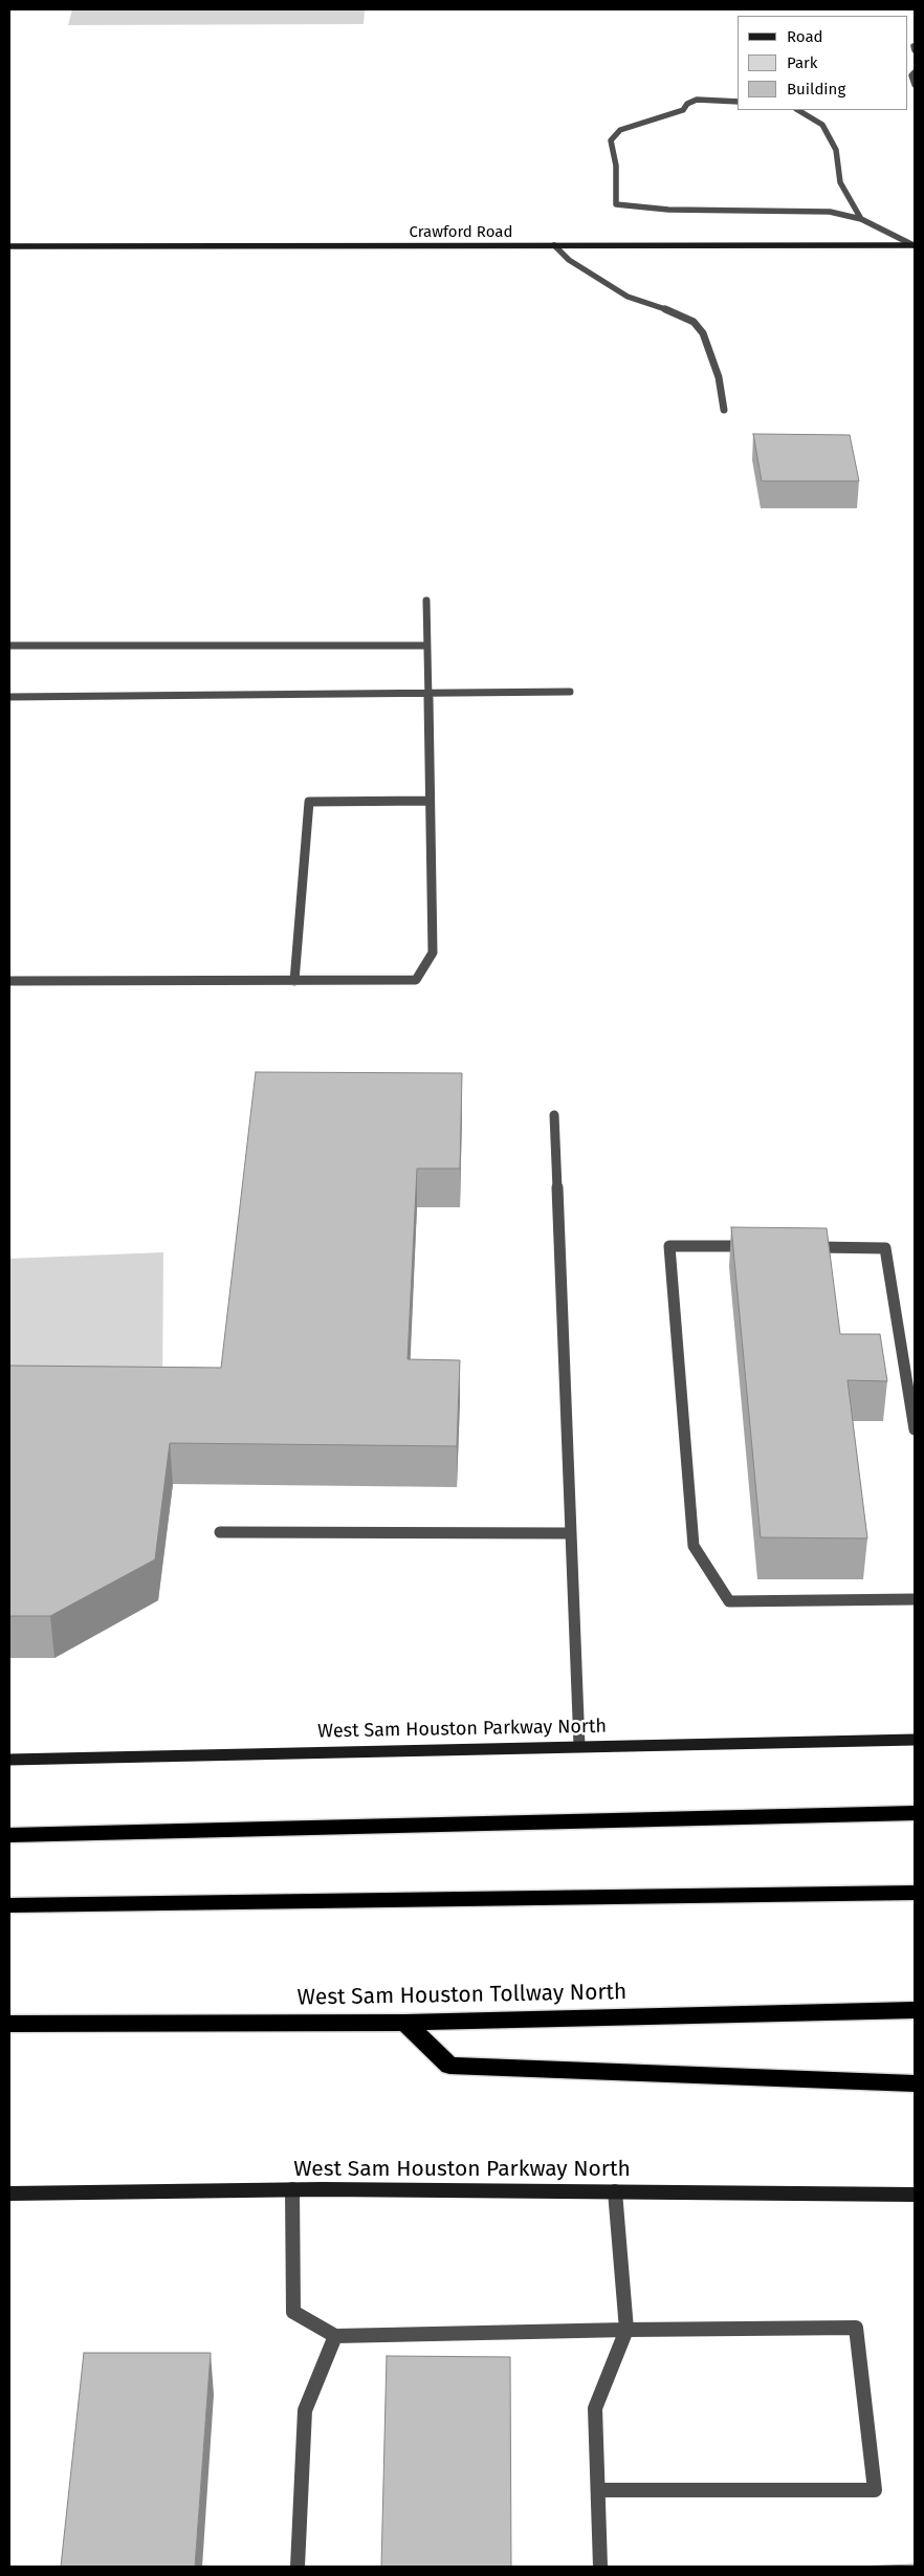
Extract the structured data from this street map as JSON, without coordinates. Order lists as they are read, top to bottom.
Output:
{
  "streets": {
    "highway": ["West Sam Houston Tollway North"],
    "street": ["Crawford Road", "West Sam Houston Parkway North"]
  },
  "legend": ["Road", "Park", "Building"]
}
